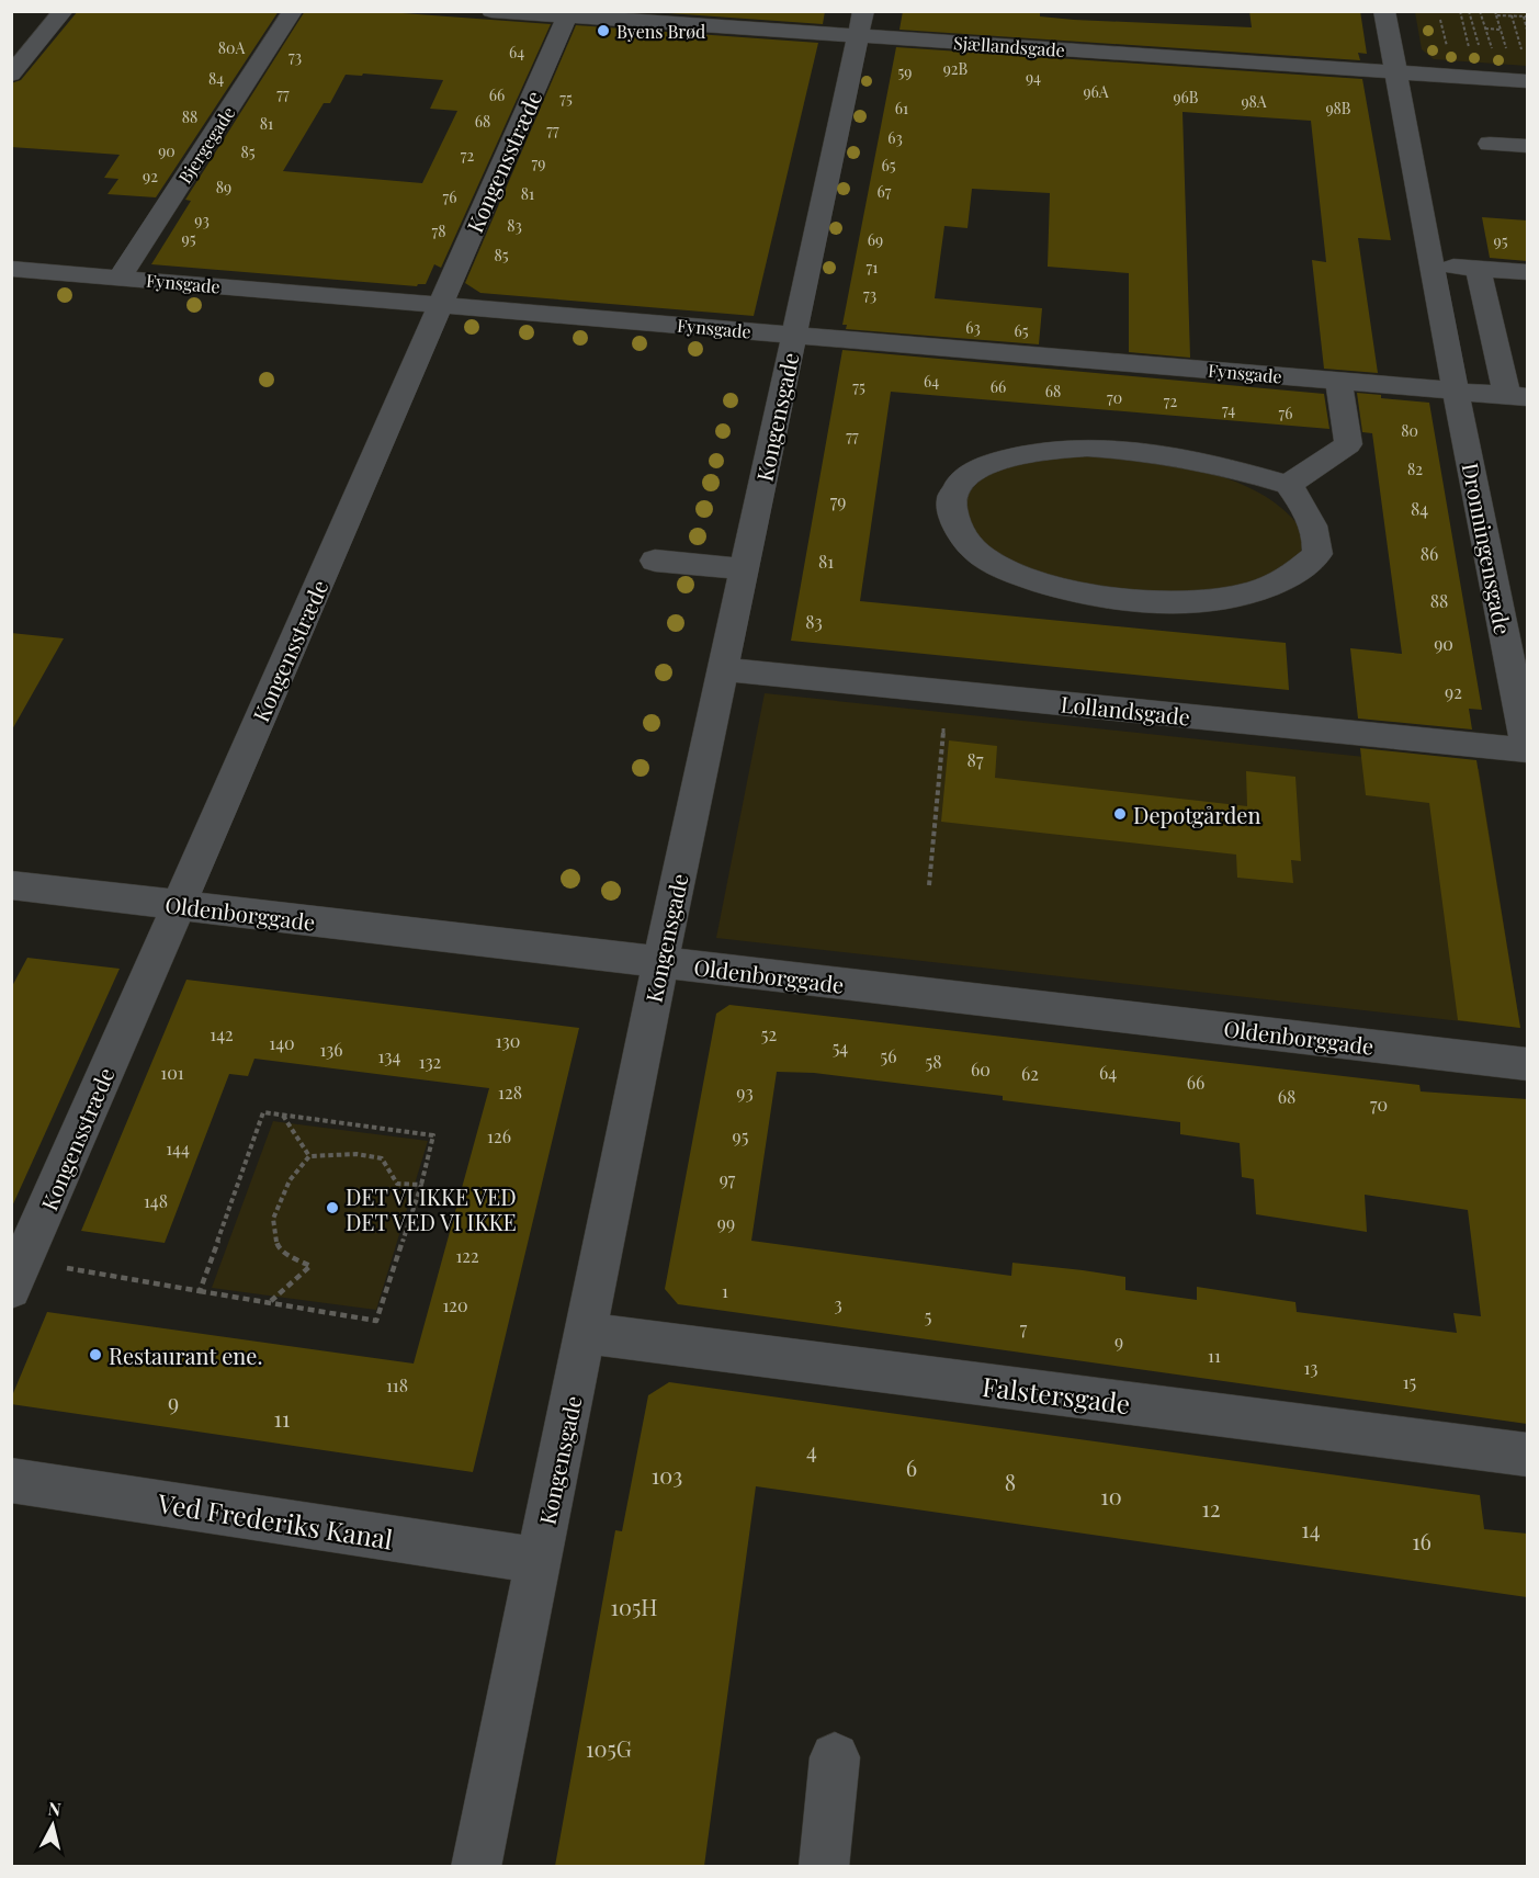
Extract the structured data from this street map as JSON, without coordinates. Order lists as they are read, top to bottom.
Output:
{
  "streets": {
    "street": [
      "Sjællandsgade",
      "Bjergegade",
      "Kongensstræde",
      "Fynsgade",
      "Kongensgade",
      "Dronningensgade",
      "Lollandsgade",
      "Oldenborggade",
      "Falstersgade",
      "Ved Frederiks Kanal"
    ]
  },
  "crossings": [
    ["Sjællandsgade", "Kongensstræde"],
    ["Sjællandsgade", "Kongensgade"],
    ["Sjællandsgade", "Dronningensgade"],
    ["Bjergegade", "Fynsgade"],
    ["Kongensstræde", "Fynsgade"],
    ["Kongensstræde", "Oldenborggade"],
    ["Fynsgade", "Kongensgade"],
    ["Fynsgade", "Dronningensgade"],
    ["Kongensgade", "Lollandsgade"],
    ["Kongensgade", "Oldenborggade"],
    ["Kongensgade", "Falstersgade"],
    ["Kongensgade", "Ved Frederiks Kanal"]
  ],
  "places": [
    "Byens Brød",
    "Depotgården",
    "DET VI IKKE VED DET VED VI IKKE",
    "Restaurant ene."
  ],
  "house_numbers": [
    "80A",
    "64",
    "73",
    "92B",
    "59",
    "94",
    "84",
    "96A",
    "77",
    "66",
    "96B",
    "75",
    "98A",
    "61",
    "98B",
    "88",
    "68",
    "81",
    "77",
    "63",
    "90",
    "85",
    "72",
    "79",
    "65",
    "92",
    "89",
    "67",
    "81",
    "76",
    "93",
    "83",
    "78",
    "95",
    "69",
    "95",
    "85",
    "71",
    "73",
    "63",
    "65",
    "64",
    "75",
    "66",
    "68",
    "70",
    "72",
    "74",
    "76",
    "80",
    "77",
    "82",
    "79",
    "84",
    "86",
    "81",
    "88",
    "83",
    "90",
    "92",
    "87",
    "142",
    "52",
    "130",
    "140",
    "54",
    "136",
    "134",
    "56",
    "132",
    "58",
    "60",
    "101",
    "64",
    "62",
    "66",
    "128",
    "93",
    "68",
    "70",
    "126",
    "95",
    "144",
    "97",
    "148",
    "99",
    "122",
    "1",
    "3",
    "120",
    "5",
    "7",
    "9",
    "11",
    "13",
    "15",
    "118",
    "9",
    "11",
    "4",
    "6",
    "103",
    "8",
    "10",
    "12",
    "14",
    "16",
    "105H",
    "105G"
  ],
  "north": "top"
}
